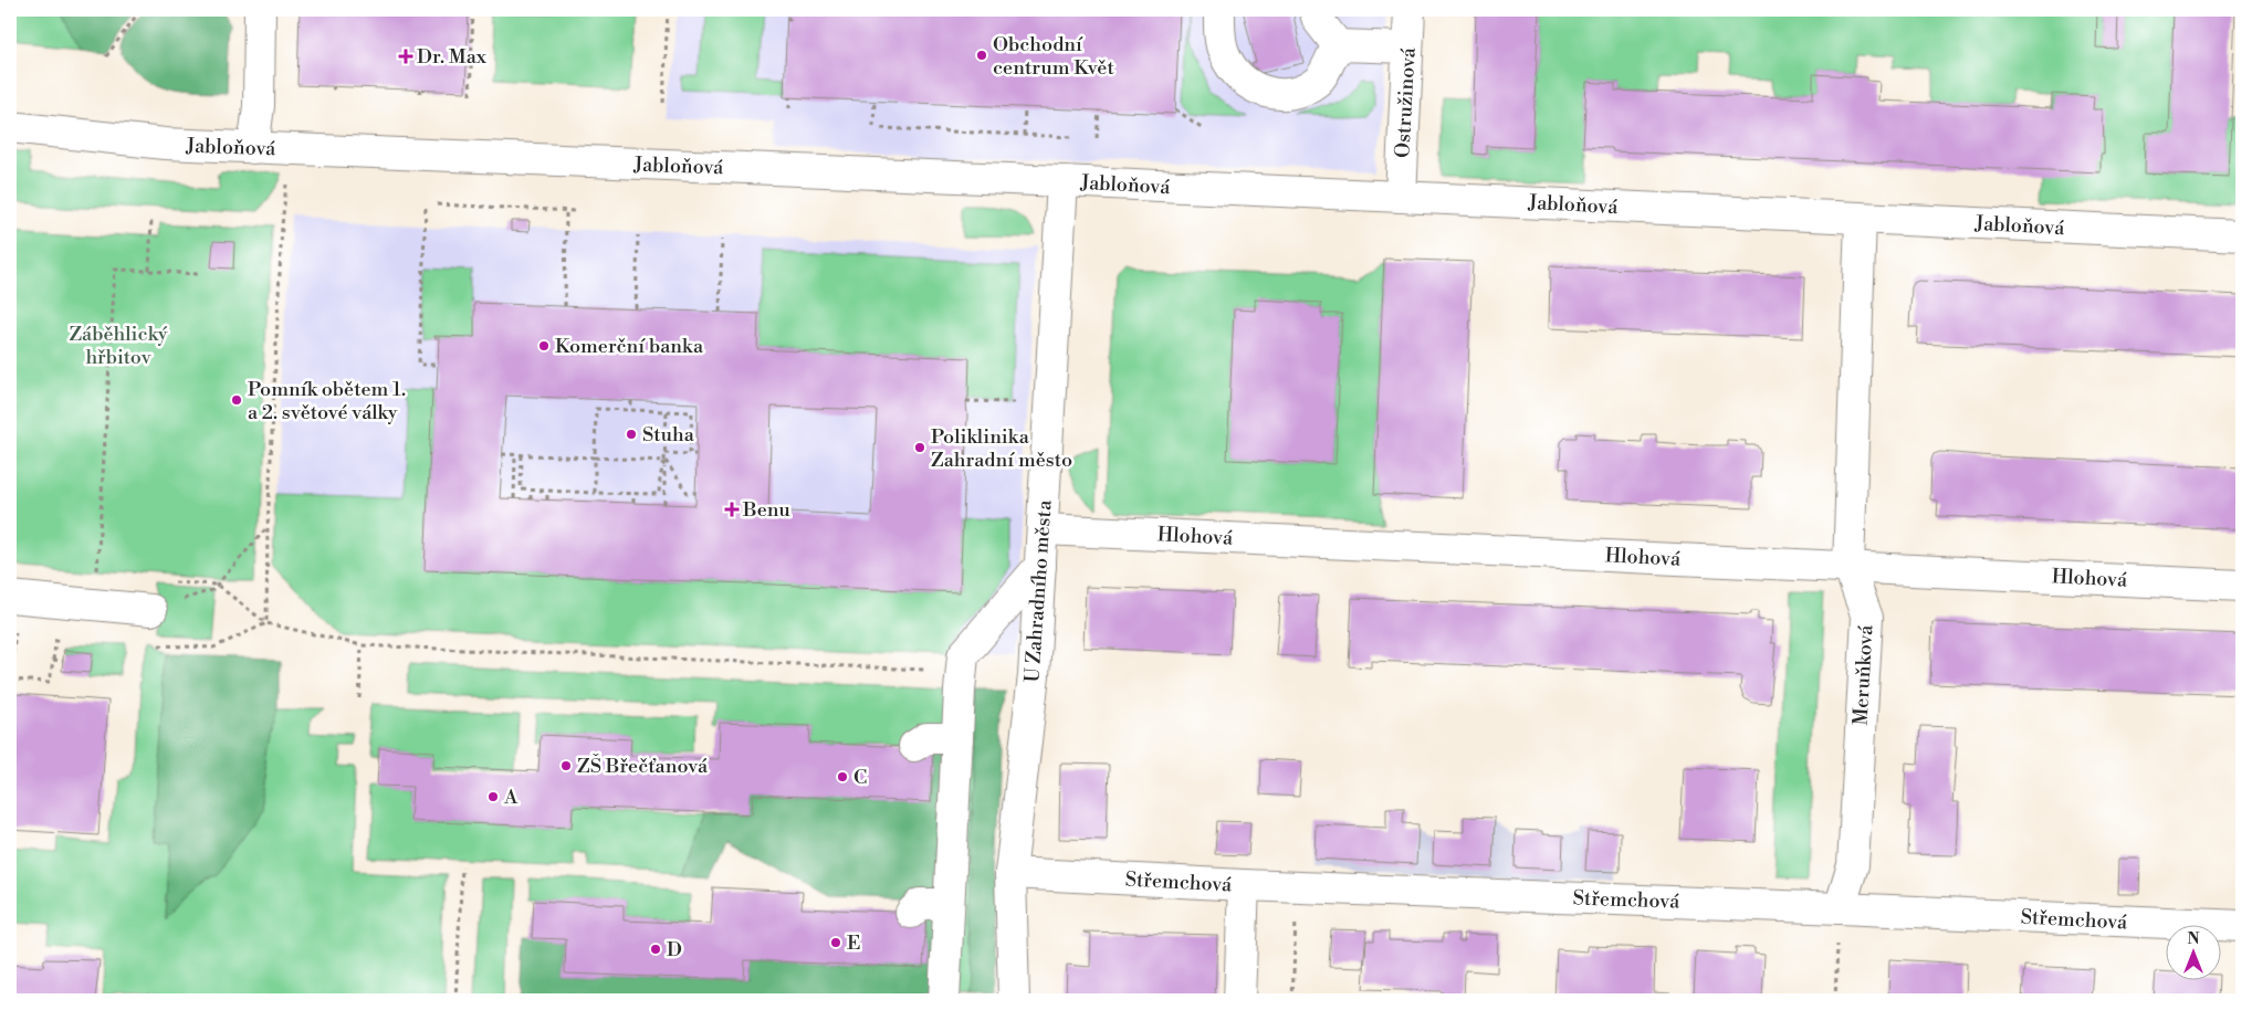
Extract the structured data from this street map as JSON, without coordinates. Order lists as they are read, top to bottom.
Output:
{
  "streets": {
    "street": [
      "Ostružinová",
      "Jabloňová",
      "Hlohová",
      "U Zahradního města",
      "Meruňková",
      "Střemchová"
    ]
  },
  "crossings": [
    ["Ostružinová", "Jabloňová"],
    ["Jabloňová", "U Zahradního města"],
    ["Jabloňová", "Meruňková"],
    ["Hlohová", "U Zahradního města"],
    ["Hlohová", "Meruňková"],
    ["U Zahradního města", "Střemchová"],
    ["Meruňková", "Střemchová"]
  ],
  "parks": ["Záběhlický hřbitov"],
  "places": {
    "other": [
      "Obchodní centrum Květ",
      "Komerční banka",
      "Pomník obětem 1. a 2. světové války",
      "Stuha",
      "Poliklinika Zahradní město",
      "ZŠ Břečťanová",
      "C",
      "A",
      "E",
      "D"
    ],
    "health": ["Dr. Max", "Benu"]
  },
  "north": "top"
}
